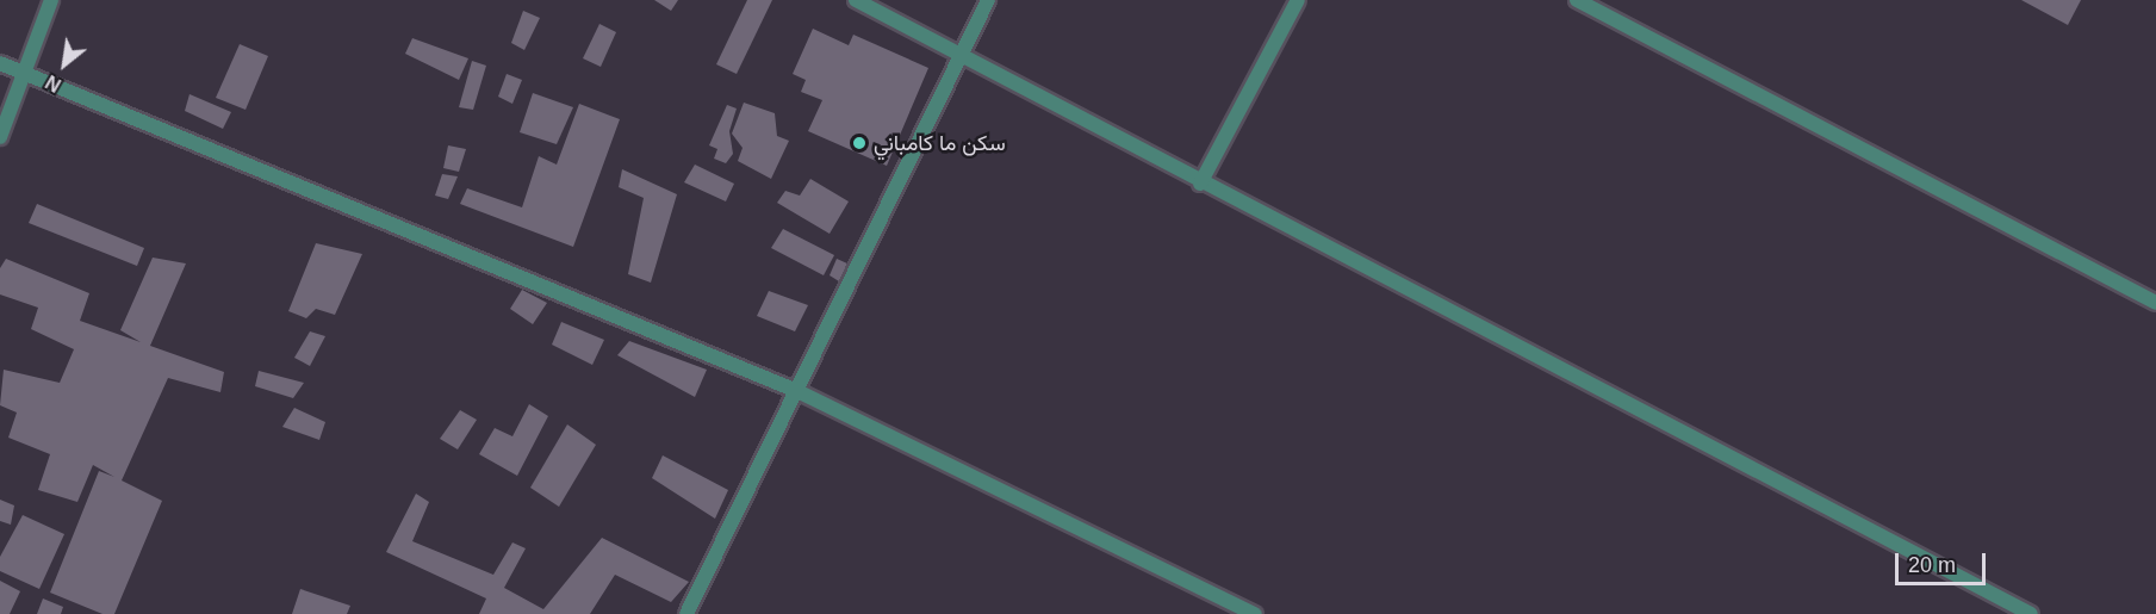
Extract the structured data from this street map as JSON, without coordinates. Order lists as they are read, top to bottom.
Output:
{
  "places": ["سكن ما كامباني"],
  "scale_bar": "20 m",
  "north": "bottom left"
}
